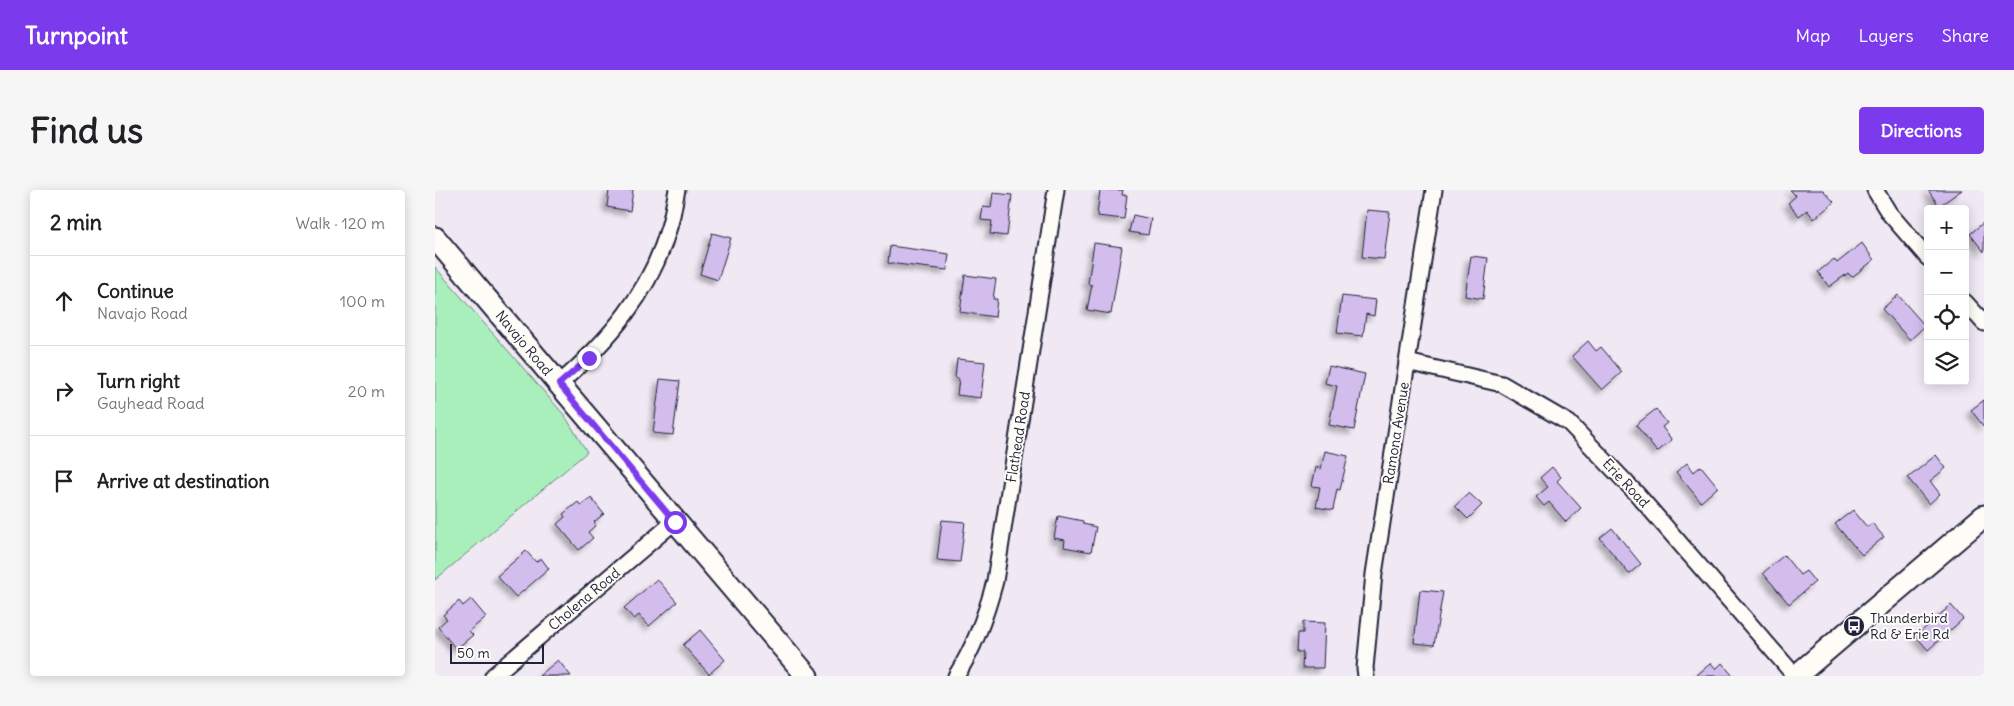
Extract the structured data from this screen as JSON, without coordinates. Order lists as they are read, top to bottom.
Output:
{
  "streets": {
    "main road": ["Navajo Road"],
    "street": [
      "Ramona Avenue",
      "Flathead Road",
      "Erie Road",
      "Cholena Road"
    ]
  },
  "crossings": [
    ["Navajo Road", "Cholena Road"],
    ["Ramona Avenue", "Erie Road"]
  ],
  "places": {
    "bus stop": ["Thunderbird Rd & Erie Rd"]
  },
  "scale_bar": "50 m",
  "page": {
    "header": "Turnpoint",
    "nav": ["Map", "Layers", "Share"],
    "buttons": "Directions",
    "title": "Find us",
    "heading": ["2 min", "Walk · 120 m"],
    "map_buttons": ["+", "−"],
    "list": [
      ["Continue", "Navajo Road", "100 m"],
      ["Turn right", "Gayhead Road", "20 m"],
      "Arrive at destination"
    ],
    "scale": "50 m"
  }
}
